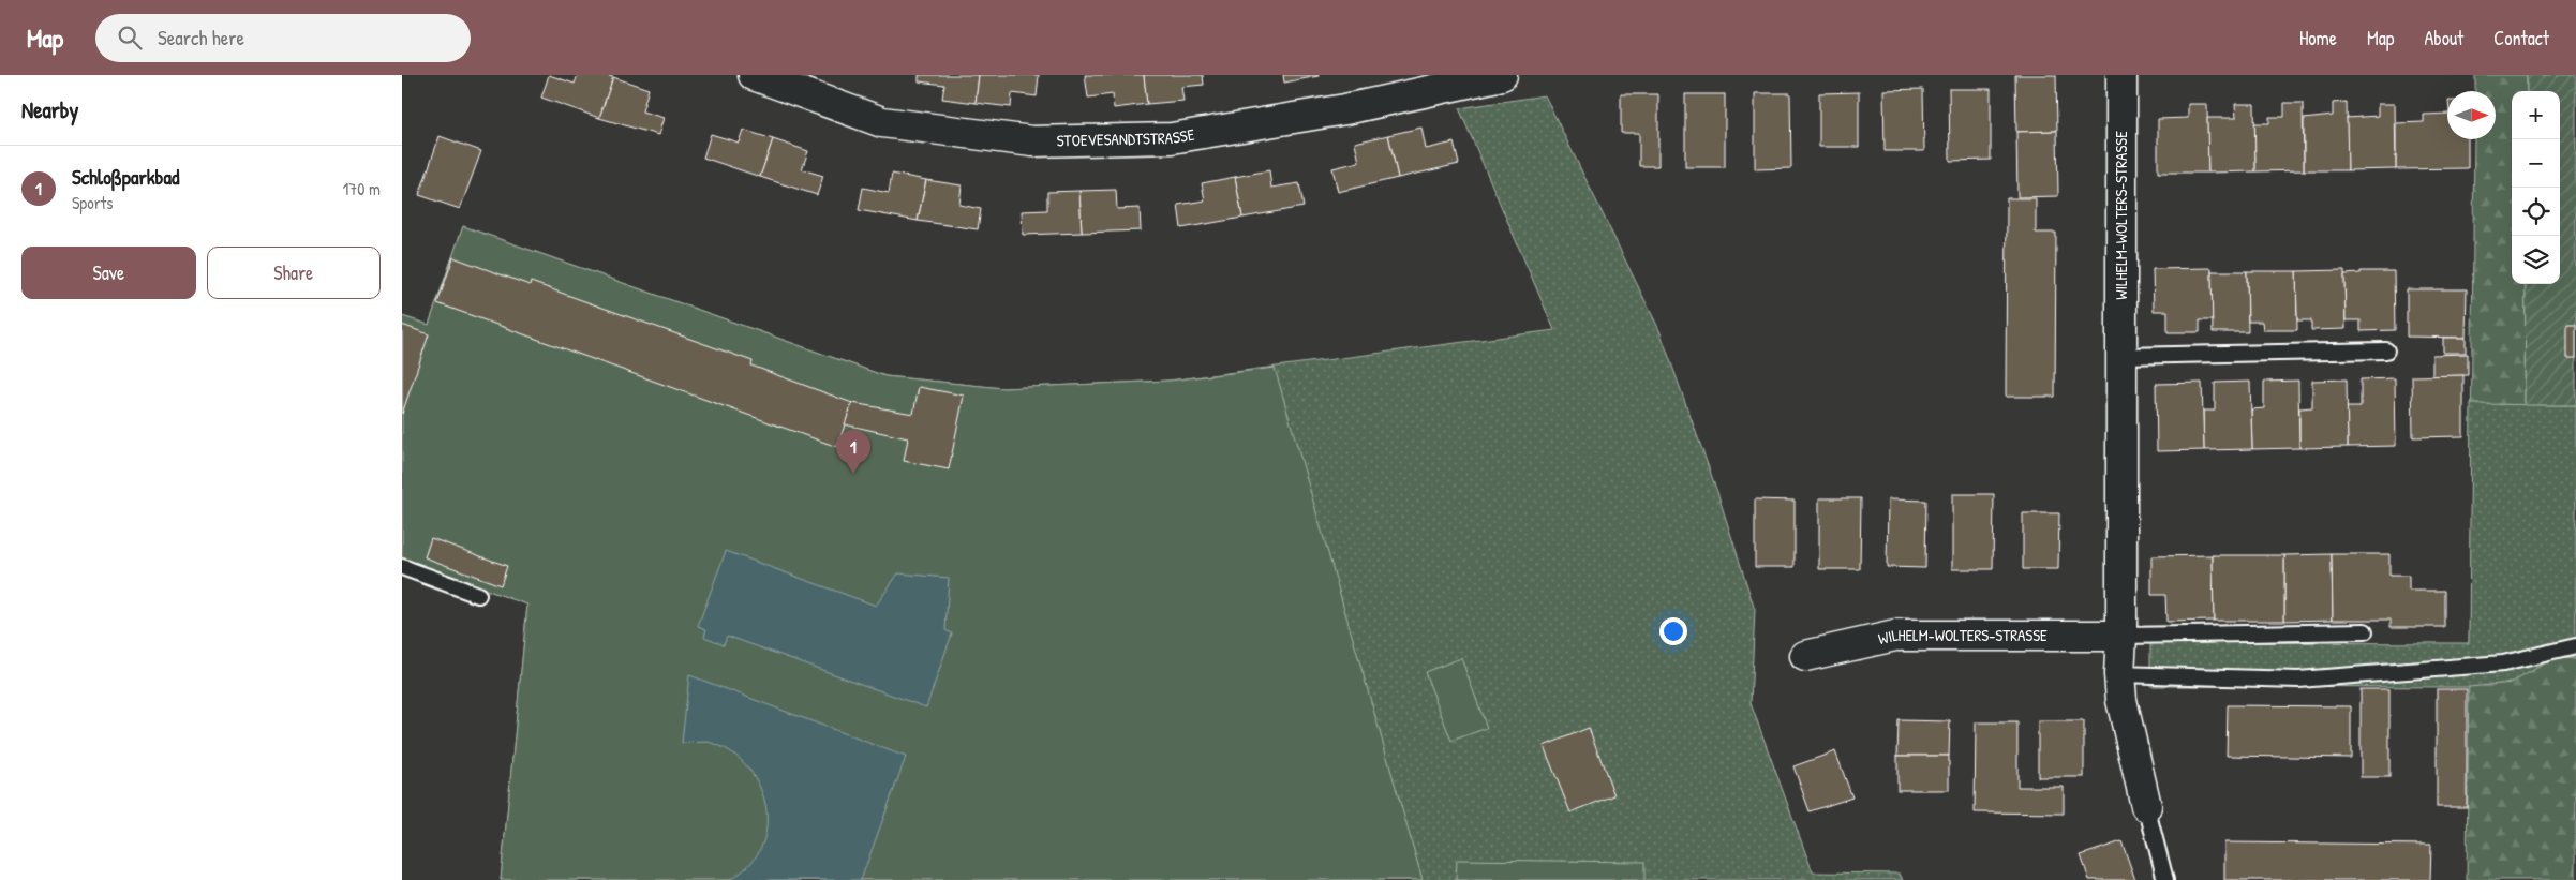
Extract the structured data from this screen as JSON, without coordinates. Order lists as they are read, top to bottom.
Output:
{
  "streets": {
    "street": ["STOEVESANDTSTRASSE", "WILHELM-WOLTERS-STRASSE"]
  },
  "north": "right",
  "page": {
    "header": "Map",
    "search": "Search here",
    "nav": [
      "Home",
      "Map",
      "About",
      "Contact"
    ],
    "heading": "Nearby",
    "map_buttons": ["+", "−"],
    "list": [
      {
        "mark": "1",
        "name": "Schloßparkbad",
        "note": "Sports",
        "value": "170 m"
      }
    ],
    "buttons": ["Save", "Share"],
    "pins": "1"
  }
}
